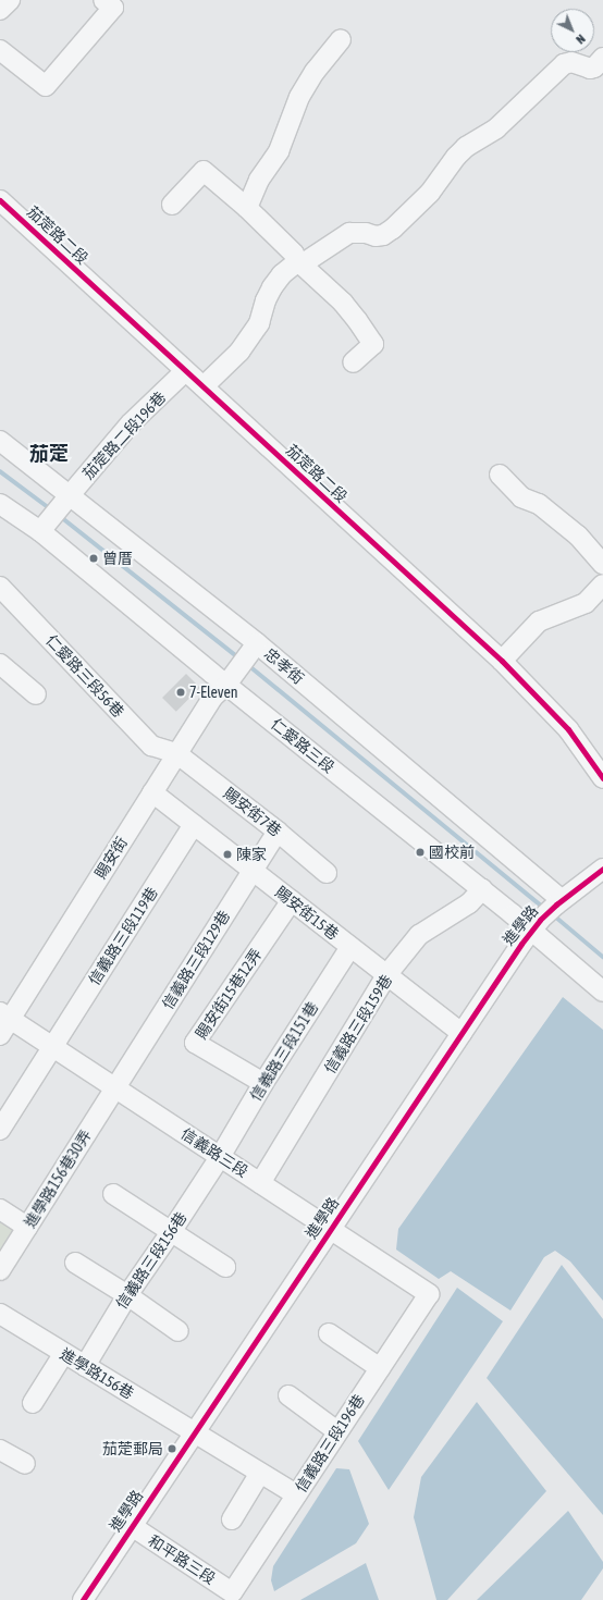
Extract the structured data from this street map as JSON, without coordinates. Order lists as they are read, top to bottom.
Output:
{
  "streets": {
    "street": [
      "茄萣路二段",
      "茄萣路二段196巷",
      "忠孝街",
      "仁愛路三段56巷",
      "仁愛路三段",
      "賜安街7巷",
      "賜安街",
      "賜安街15巷",
      "進學路",
      "信義路三段119巷",
      "信義路三段129巷",
      "賜安街15巷12弄",
      "信義路三段159巷",
      "信義路三段151巷",
      "信義路三段",
      "進學路156巷30弄",
      "信義路三段156巷",
      "進學路156巷",
      "信義路三段196巷",
      "和平路三段"
    ]
  },
  "crossings": [
    ["茄萣路二段", "茄萣路二段196巷"],
    ["茄萣路二段196巷", "忠孝街"],
    ["茄萣路二段196巷", "仁愛路三段"],
    ["忠孝街", "賜安街"],
    ["忠孝街", "進學路"],
    ["仁愛路三段56巷", "賜安街7巷"],
    ["仁愛路三段56巷", "賜安街"],
    ["仁愛路三段", "賜安街"],
    ["仁愛路三段", "進學路"],
    ["仁愛路三段", "信義路三段159巷"],
    ["賜安街7巷", "賜安街"],
    ["賜安街7巷", "信義路三段129巷"],
    ["賜安街", "賜安街15巷"],
    ["賜安街", "信義路三段"],
    ["賜安街15巷", "進學路"],
    ["賜安街15巷", "信義路三段119巷"],
    ["賜安街15巷", "信義路三段129巷"],
    ["賜安街15巷", "賜安街15巷12弄"],
    ["賜安街15巷", "信義路三段159巷"],
    ["賜安街15巷", "信義路三段151巷"],
    ["進學路", "信義路三段"],
    ["進學路", "進學路156巷"],
    ["進學路", "和平路三段"],
    ["信義路三段119巷", "信義路三段"],
    ["信義路三段129巷", "信義路三段"],
    ["信義路三段129巷", "進學路156巷30弄"],
    ["賜安街15巷12弄", "信義路三段151巷"],
    ["信義路三段159巷", "信義路三段"],
    ["信義路三段151巷", "信義路三段"],
    ["信義路三段151巷", "信義路三段156巷"],
    ["信義路三段", "進學路156巷30弄"],
    ["信義路三段", "信義路三段156巷"],
    ["信義路三段", "信義路三段196巷"],
    ["信義路三段156巷", "進學路156巷"],
    ["進學路156巷", "信義路三段196巷"],
    ["信義路三段196巷", "和平路三段"]
  ],
  "districts": ["茄萣"],
  "places": [
    "曾厝",
    "7-Eleven",
    "國校前",
    "陳家",
    "茄萣郵局"
  ],
  "north": "bottom right"
}
